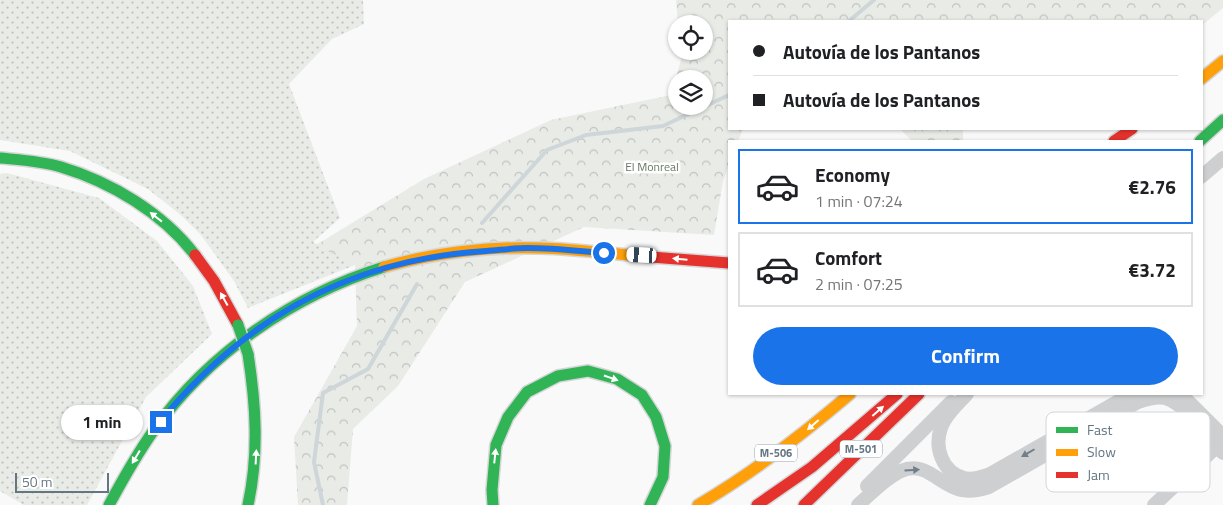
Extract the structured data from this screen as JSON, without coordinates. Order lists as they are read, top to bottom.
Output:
{
  "streets": {
    "main road": ["M-501", "M-506"]
  },
  "parks": ["El Monreal"],
  "legend": ["Fast", "Slow", "Jam"],
  "scale_bar": "50 m",
  "page": {
    "banner": ["Autovía de los Pantanos", "Autovía de los Pantanos"],
    "list": [
      {
        "name": "Economy",
        "note": "1 min · 07:24",
        "value": "€2.76"
      },
      {
        "name": "Comfort",
        "note": "2 min · 07:25",
        "value": "€3.72"
      }
    ],
    "buttons": "Confirm",
    "bubble": "1 min",
    "scale": "50 m"
  }
}
